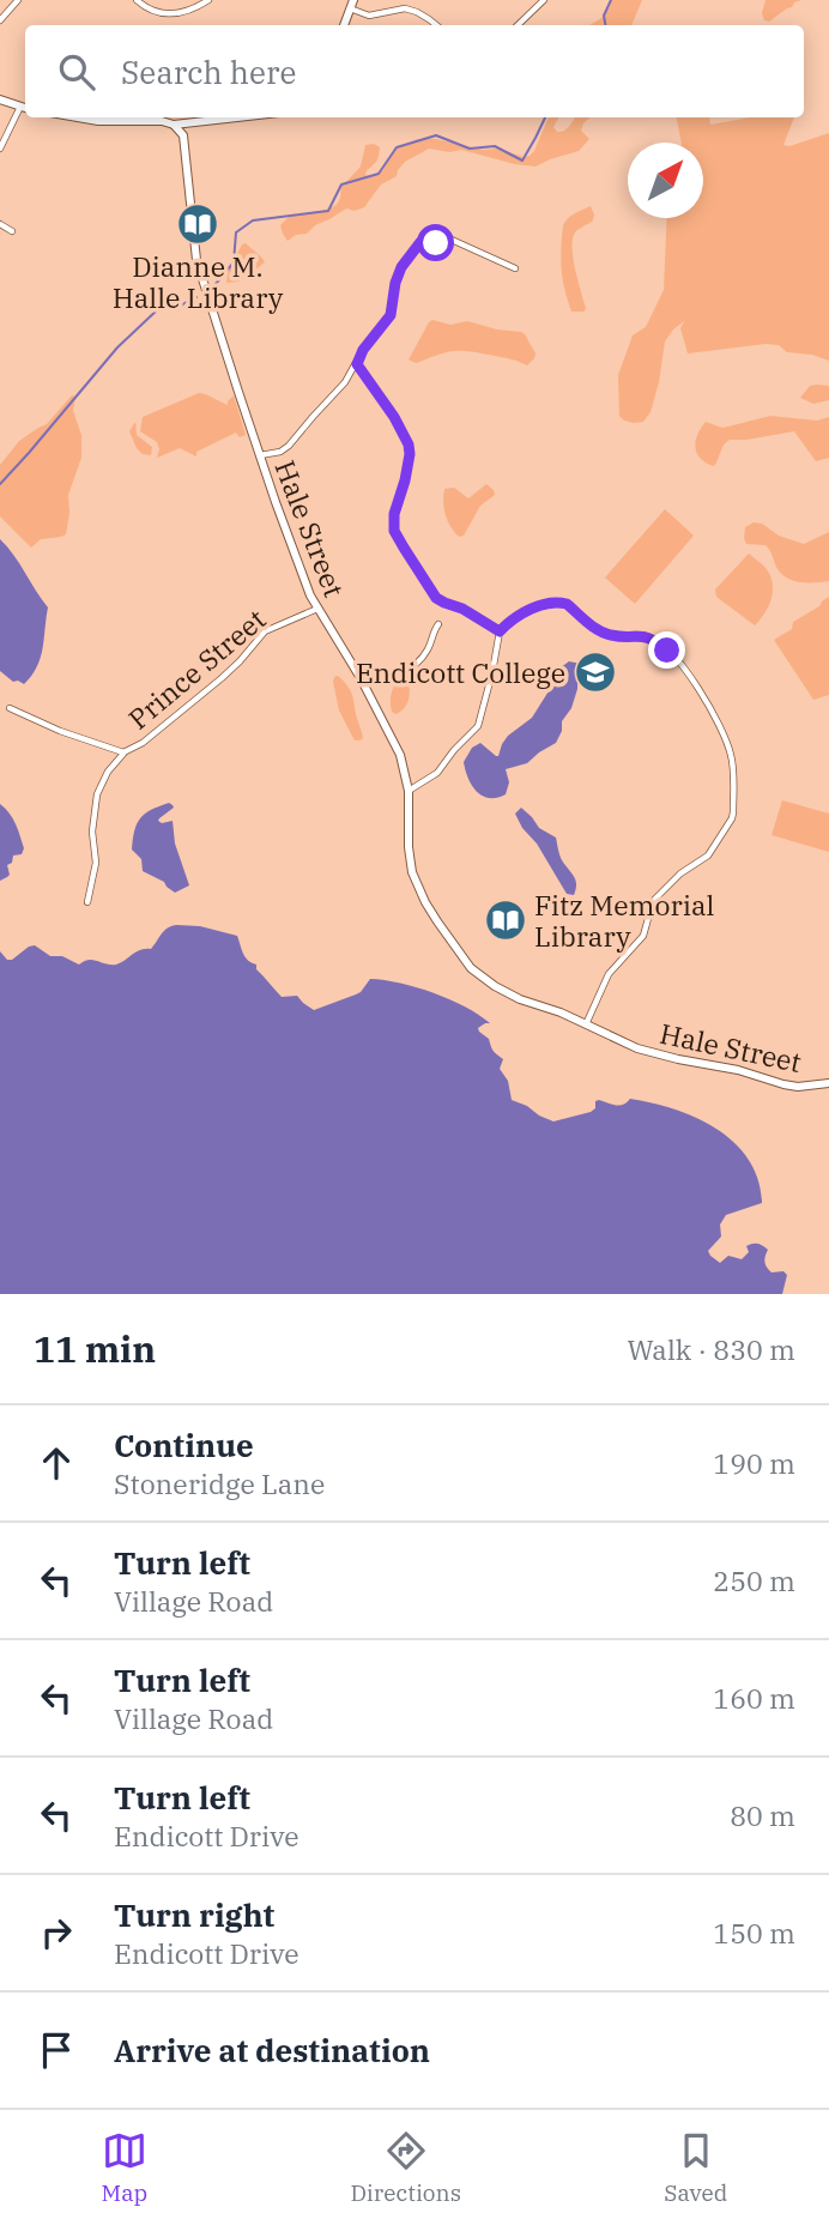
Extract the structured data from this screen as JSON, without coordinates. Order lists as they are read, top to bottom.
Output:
{
  "streets": {
    "main road": ["Hale Street"],
    "street": ["Prince Street"]
  },
  "crossings": [
    ["Hale Street", "Prince Street"]
  ],
  "places": {
    "library": ["Dianne M. Halle Library", "Fitz Memorial Library"],
    "school or university": ["Endicott College"]
  },
  "north": "top right",
  "page": {
    "search": "Search here",
    "heading": ["11 min", "Walk · 830 m"],
    "list": [
      ["Continue", "Stoneridge Lane", "190 m"],
      ["Turn left", "Village Road", "250 m"],
      ["Turn left", "Village Road", "160 m"],
      ["Turn left", "Endicott Drive", "80 m"],
      ["Turn right", "Endicott Drive", "150 m"],
      "Arrive at destination"
    ],
    "nav": ["Map", "Directions", "Saved"]
  }
}
